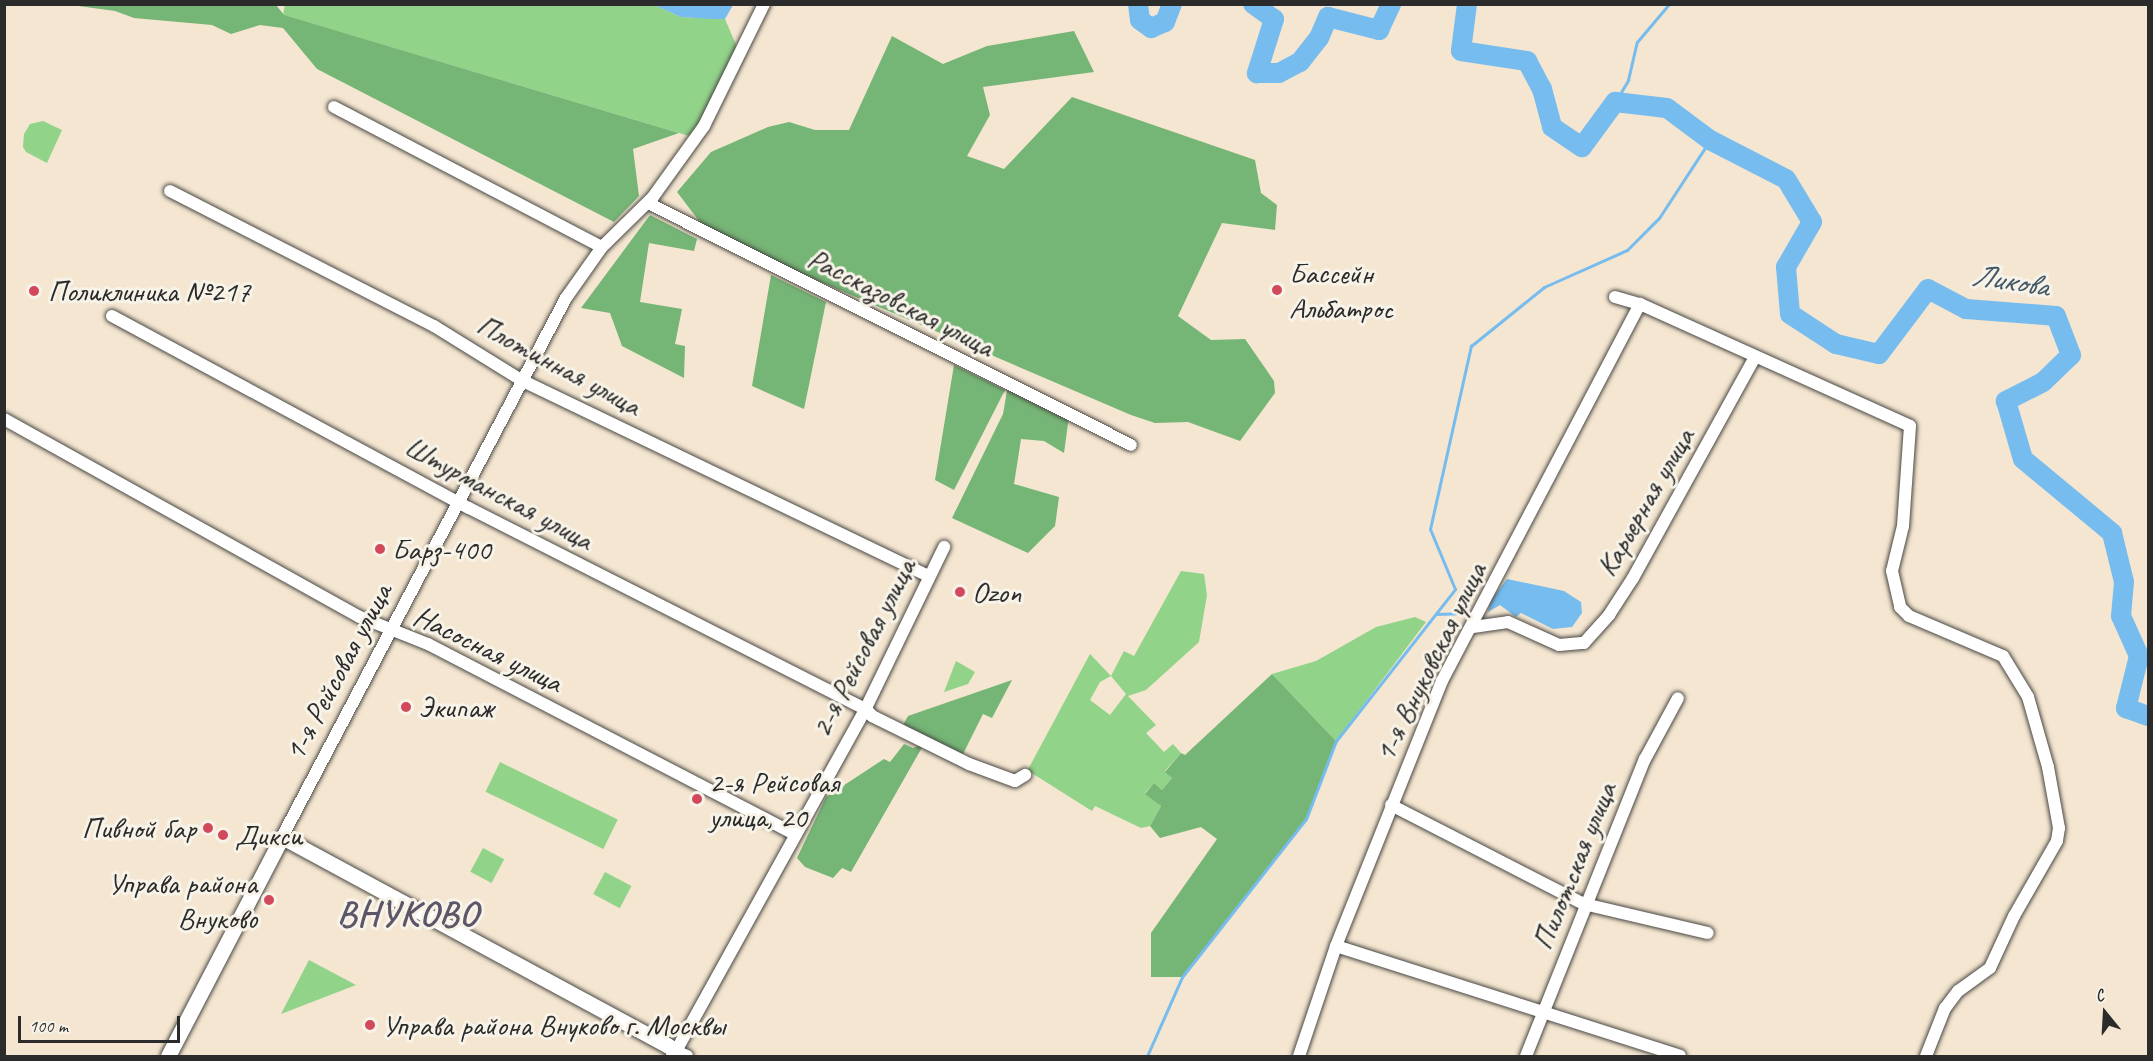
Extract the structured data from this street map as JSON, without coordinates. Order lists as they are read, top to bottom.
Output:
{
  "streets": {
    "street": [
      "Рассказовская улица",
      "Плотинная улица",
      "Штурманская улица",
      "Карьерная улица",
      "2-я Рейсовая улица",
      "Насосная улица",
      "1-я Внуковская улица",
      "1-я Рейсовая улица",
      "Пилотская улица"
    ]
  },
  "crossings": [
    ["Рассказовская улица", "1-я Рейсовая улица"],
    ["Плотинная улица", "2-я Рейсовая улица"],
    ["Плотинная улица", "1-я Рейсовая улица"],
    ["Штурманская улица", "2-я Рейсовая улица"],
    ["Штурманская улица", "1-я Рейсовая улица"],
    ["Карьерная улица", "1-я Внуковская улица"],
    ["2-я Рейсовая улица", "Насосная улица"],
    ["Насосная улица", "1-я Рейсовая улица"]
  ],
  "districts": ["ВНУКОВО"],
  "water": ["Ликова"],
  "places": [
    "Бассейн Альбатрос",
    "Поликлиника №217",
    "Барз-400",
    "Ozon",
    "Экипаж",
    "2-я Рейсовая улица, 20",
    "Пивной бар",
    "Дикси",
    "Управа района Внуково",
    "Управа района Внуково г. Москвы"
  ],
  "scale_bar": "100 m",
  "north": "top"
}
